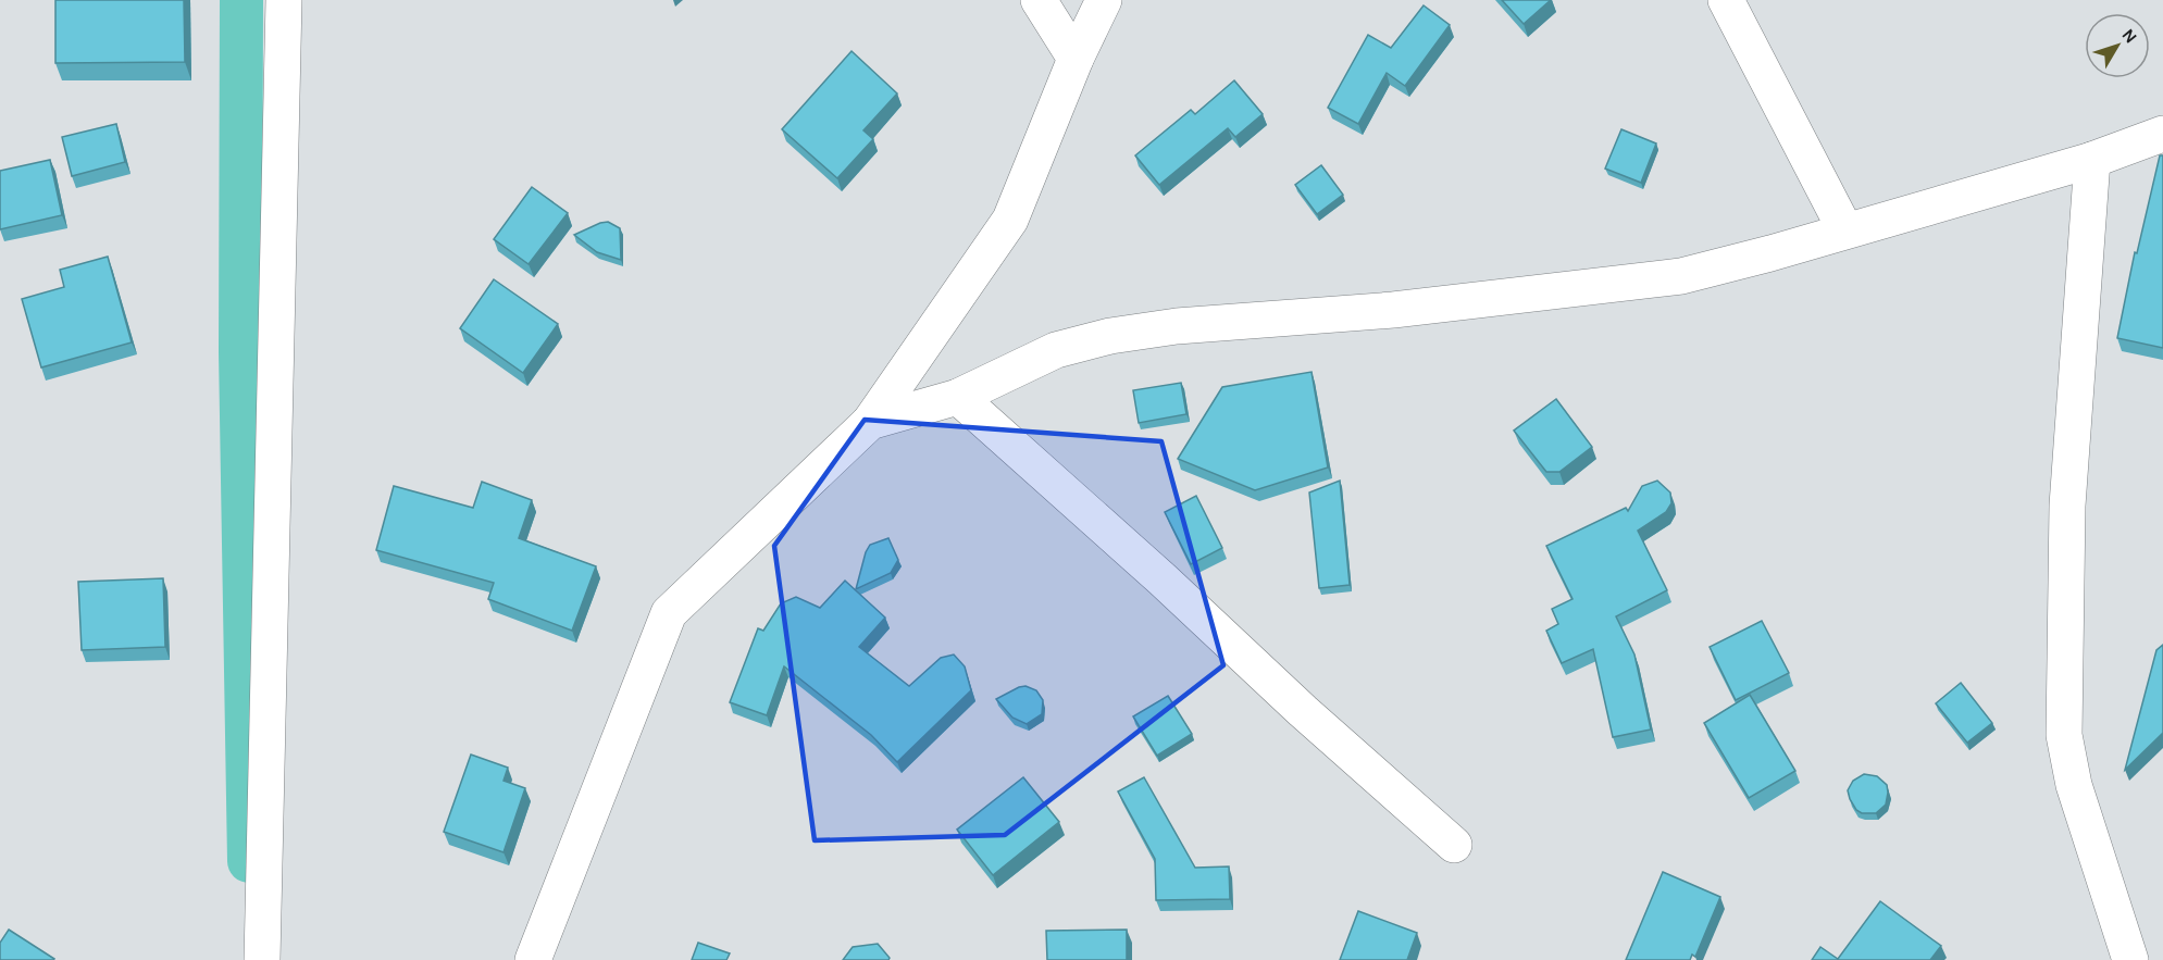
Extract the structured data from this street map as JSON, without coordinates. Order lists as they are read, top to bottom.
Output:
{
  "north": "top right"
}
